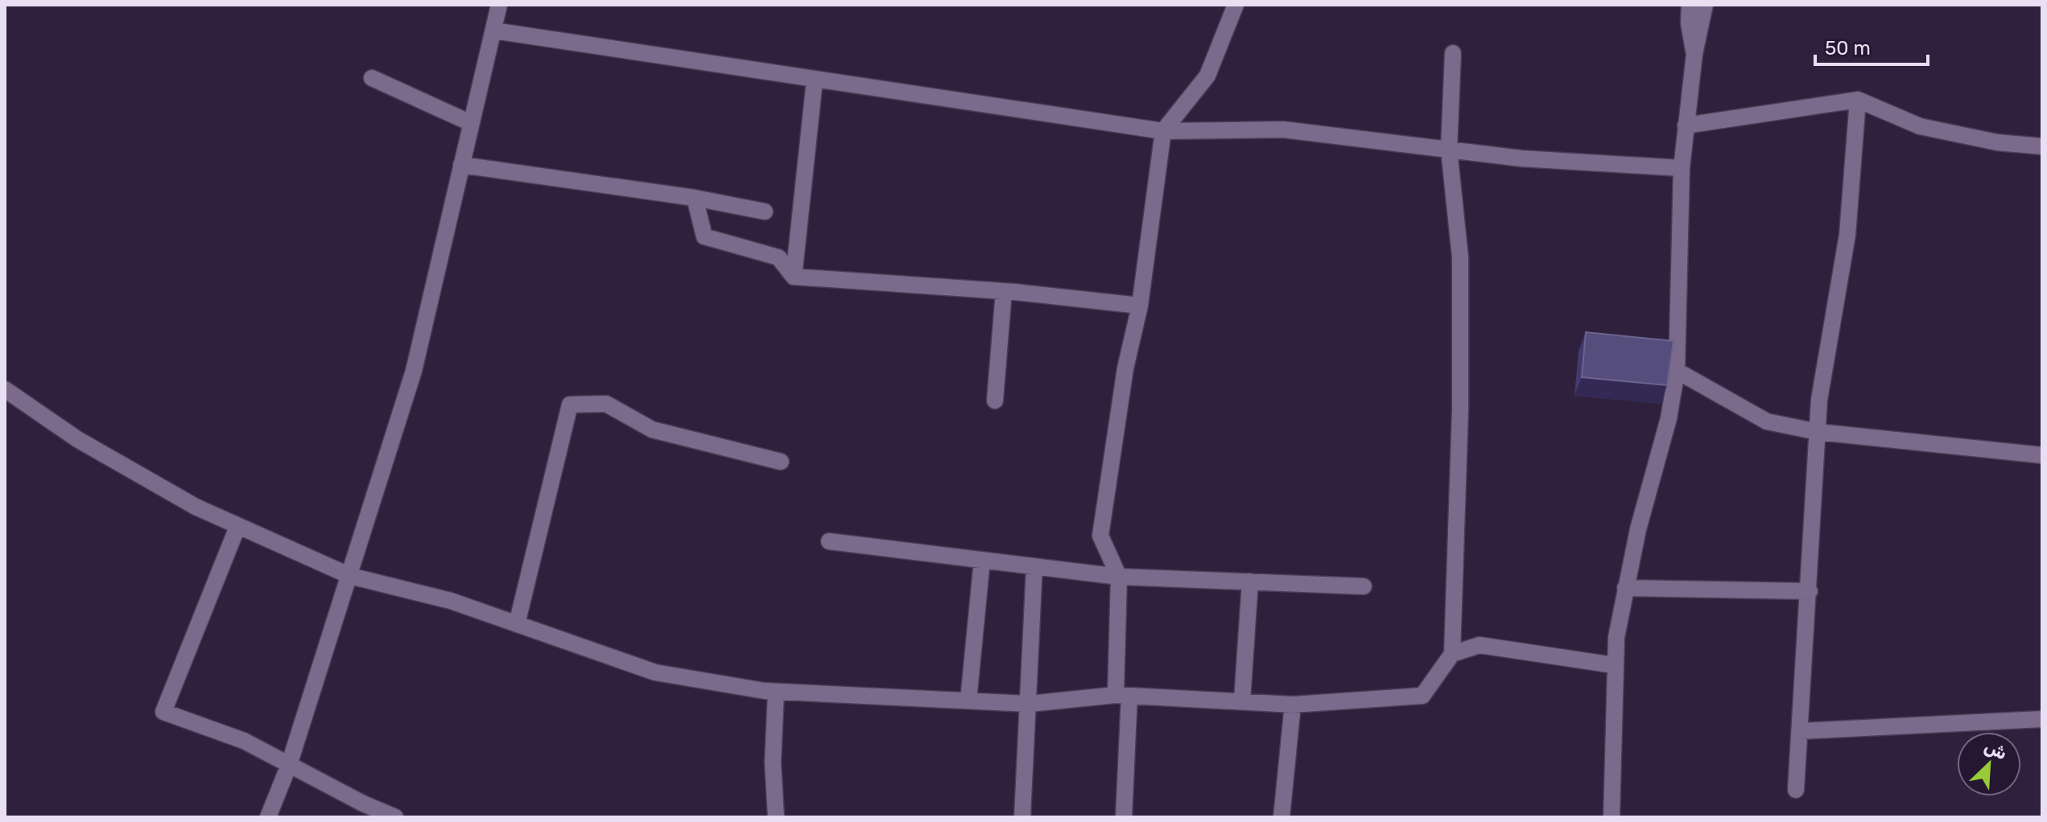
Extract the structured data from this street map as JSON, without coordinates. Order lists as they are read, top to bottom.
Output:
{
  "scale_bar": "50 m",
  "north": "top right"
}
